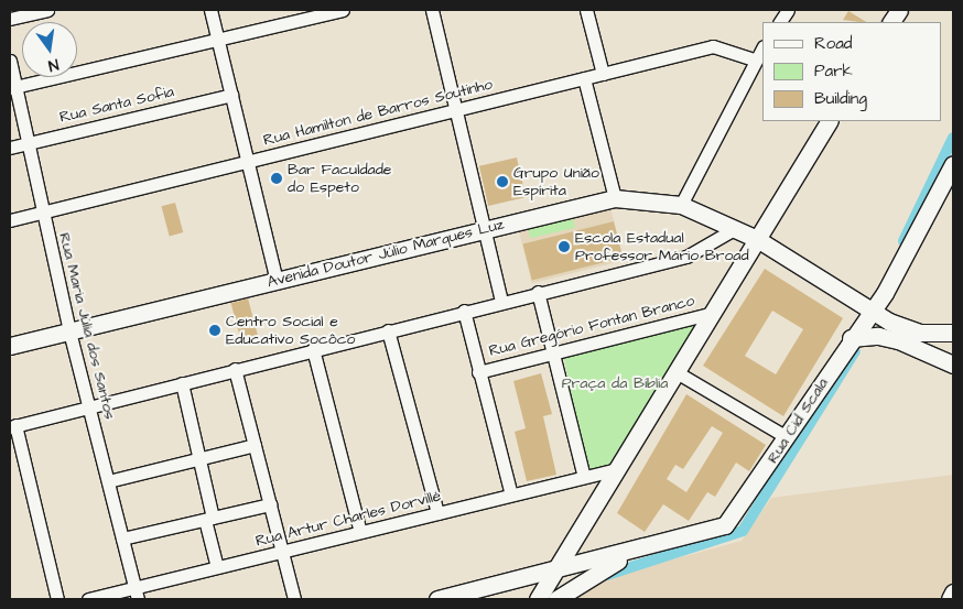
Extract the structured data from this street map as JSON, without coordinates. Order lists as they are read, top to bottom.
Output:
{
  "streets": {
    "street": [
      "Rua Santa Sofia",
      "Rua Hamilton de Barros Soutinho",
      "Avenida Doutor Júlio Marques Luz",
      "Rua Maria Júlia dos Santos",
      "Rua Gregório Fontan Branco",
      "Rua Cid Scala",
      "Rua Artur Charles Dorvillé"
    ]
  },
  "crossings": [
    ["Rua Santa Sofia", "Rua Maria Júlia dos Santos"],
    ["Rua Hamilton de Barros Soutinho", "Rua Maria Júlia dos Santos"],
    ["Avenida Doutor Júlio Marques Luz", "Rua Maria Júlia dos Santos"],
    ["Avenida Doutor Júlio Marques Luz", "Rua Cid Scala"],
    ["Rua Maria Júlia dos Santos", "Rua Artur Charles Dorvillé"]
  ],
  "parks": ["Praça da Bíblia"],
  "places": [
    "Bar Faculdade do Espeto",
    "Grupo União Espírita",
    "Escola Estadual Professor Mário Broad",
    "Centro Social e Educativo Socôco"
  ],
  "legend": ["Road", "Park", "Building"],
  "north": "bottom"
}
